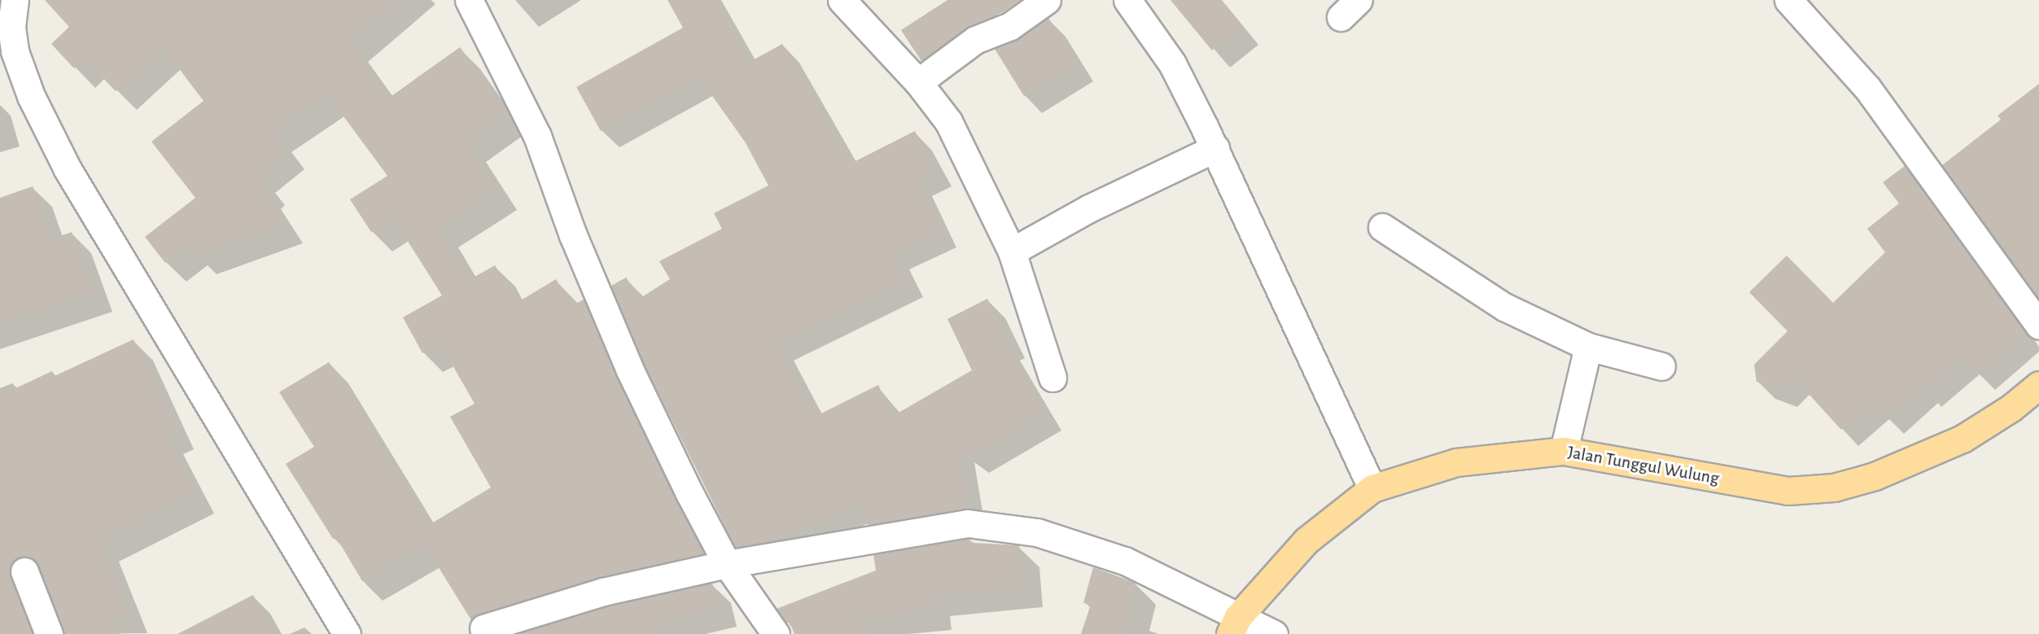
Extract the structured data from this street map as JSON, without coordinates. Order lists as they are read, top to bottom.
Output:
{
  "streets": {
    "main road": ["Jalan Tunggul Wulung"]
  }
}
